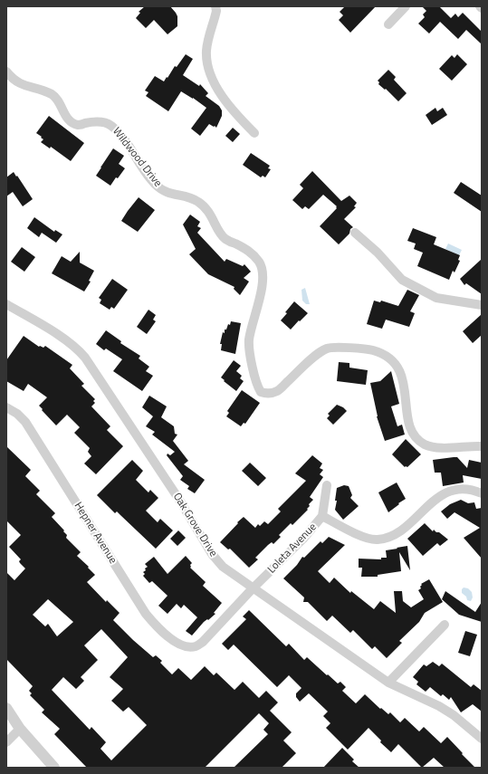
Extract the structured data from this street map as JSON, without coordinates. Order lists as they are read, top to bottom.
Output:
{
  "streets": {
    "street": [
      "Wildwood Drive",
      "Oak Grove Drive",
      "Hepner Avenue",
      "Loleta Avenue"
    ]
  },
  "crossings": [
    ["Oak Grove Drive", "Loleta Avenue"],
    ["Hepner Avenue", "Loleta Avenue"]
  ]
}
